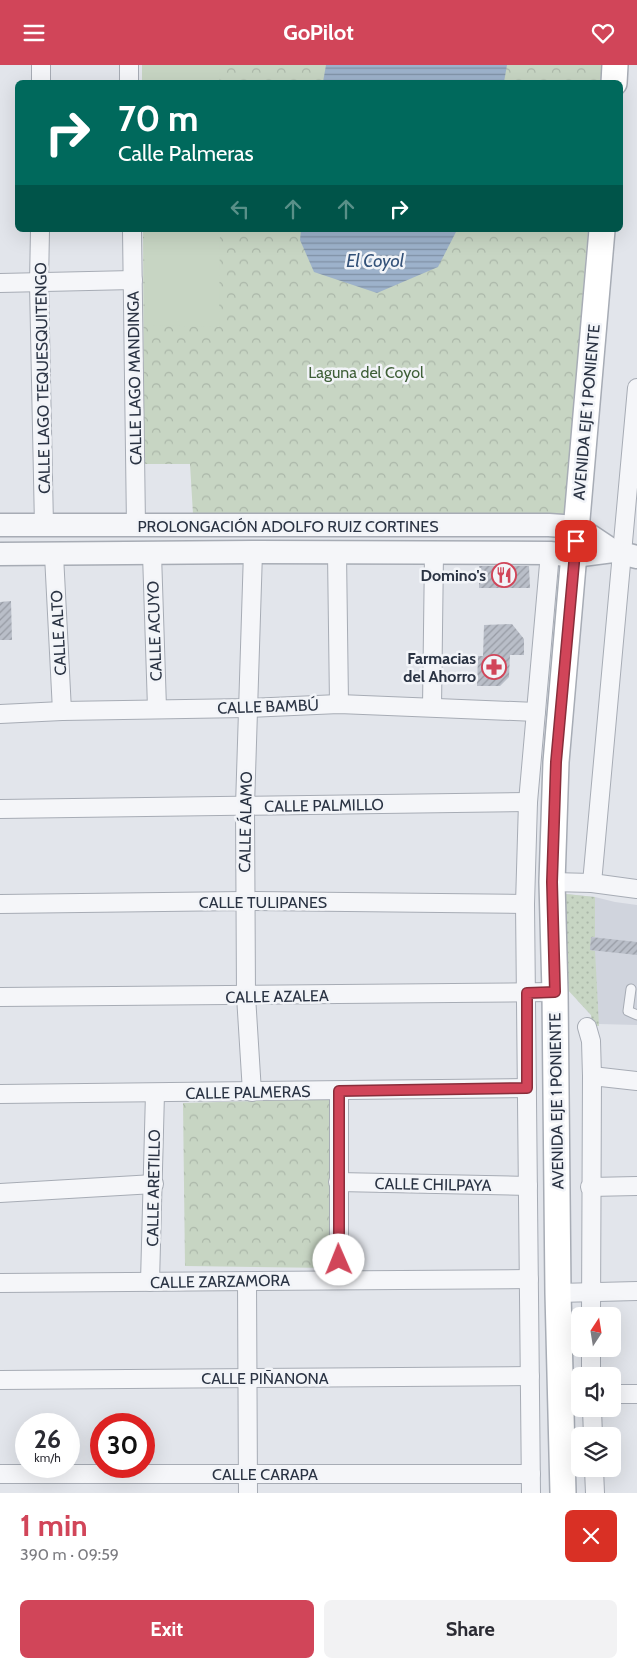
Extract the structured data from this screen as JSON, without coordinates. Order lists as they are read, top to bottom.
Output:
{
  "streets": {
    "main road": ["AVENIDA EJE 1 PONIENTE"],
    "street": [
      "CALLE LAGO TEQUESQUITENGO",
      "CALLE LAGO MANDINGA",
      "PROLONGACIÓN ADOLFO RUIZ CORTINES",
      "CALLE ACUYO",
      "CALLE ALTO",
      "CALLE BAMBÚ",
      "CALLE PALMILLO",
      "CALLE ÁLAMO",
      "CALLE TULIPANES",
      "CALLE AZALEA",
      "CALLE PALMERAS",
      "CALLE CHILPAYA",
      "CALLE ARETILLO",
      "CALLE ZARZAMORA",
      "CALLE PIÑANONA",
      "CALLE CARAPA"
    ]
  },
  "crossings": [
    ["CALLE LAGO TEQUESQUITENGO", "PROLONGACIÓN ADOLFO RUIZ CORTINES"],
    ["CALLE LAGO MANDINGA", "PROLONGACIÓN ADOLFO RUIZ CORTINES"],
    ["AVENIDA EJE 1 PONIENTE", "PROLONGACIÓN ADOLFO RUIZ CORTINES"],
    ["AVENIDA EJE 1 PONIENTE", "CALLE BAMBÚ"],
    ["AVENIDA EJE 1 PONIENTE", "CALLE PALMILLO"],
    ["AVENIDA EJE 1 PONIENTE", "CALLE TULIPANES"],
    ["AVENIDA EJE 1 PONIENTE", "CALLE AZALEA"],
    ["AVENIDA EJE 1 PONIENTE", "CALLE PALMERAS"],
    ["AVENIDA EJE 1 PONIENTE", "CALLE CHILPAYA"],
    ["AVENIDA EJE 1 PONIENTE", "CALLE ZARZAMORA"],
    ["AVENIDA EJE 1 PONIENTE", "CALLE PIÑANONA"],
    ["AVENIDA EJE 1 PONIENTE", "CALLE CARAPA"],
    ["PROLONGACIÓN ADOLFO RUIZ CORTINES", "CALLE ACUYO"],
    ["PROLONGACIÓN ADOLFO RUIZ CORTINES", "CALLE ALTO"],
    ["PROLONGACIÓN ADOLFO RUIZ CORTINES", "CALLE ÁLAMO"],
    ["CALLE ACUYO", "CALLE BAMBÚ"],
    ["CALLE ALTO", "CALLE BAMBÚ"],
    ["CALLE BAMBÚ", "CALLE ÁLAMO"],
    ["CALLE PALMILLO", "CALLE ÁLAMO"],
    ["CALLE ÁLAMO", "CALLE TULIPANES"],
    ["CALLE ÁLAMO", "CALLE AZALEA"],
    ["CALLE ÁLAMO", "CALLE PALMERAS"],
    ["CALLE PALMERAS", "CALLE ARETILLO"],
    ["CALLE ARETILLO", "CALLE ZARZAMORA"]
  ],
  "water": ["El Coyol"],
  "parks": ["Laguna del Coyol"],
  "places": {
    "restaurant": ["Domino's"],
    "pharmacy": ["Farmacias del Ahorro"]
  },
  "north": "top",
  "page": {
    "header": "GoPilot",
    "turn": ["70 m", "Calle Palmeras"],
    "speed": "26 km/h",
    "limit": "30",
    "heading": ["1 min", "390 m · 09:59"],
    "buttons": ["Exit", "Share"]
  }
}
